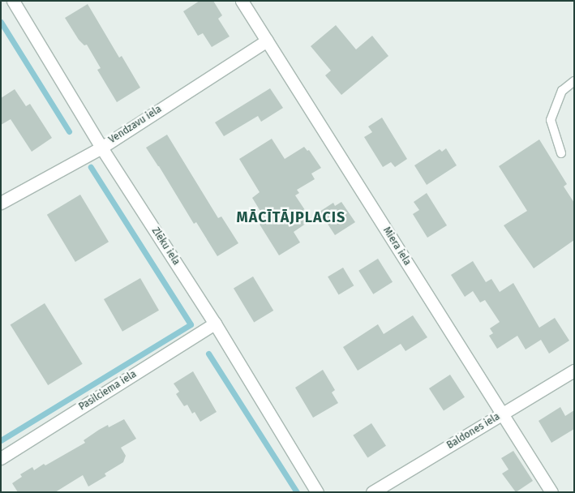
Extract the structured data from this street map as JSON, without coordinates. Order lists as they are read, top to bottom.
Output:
{
  "streets": {
    "street": [
      "Vendzavu iela",
      "Zlēku iela",
      "Miera iela",
      "Pasilciema iela",
      "Baldones iela"
    ]
  },
  "crossings": [
    ["Vendzavu iela", "Zlēku iela"],
    ["Vendzavu iela", "Miera iela"],
    ["Zlēku iela", "Pasilciema iela"],
    ["Miera iela", "Baldones iela"]
  ],
  "districts": ["MĀCĪTĀJPLACIS"]
}
